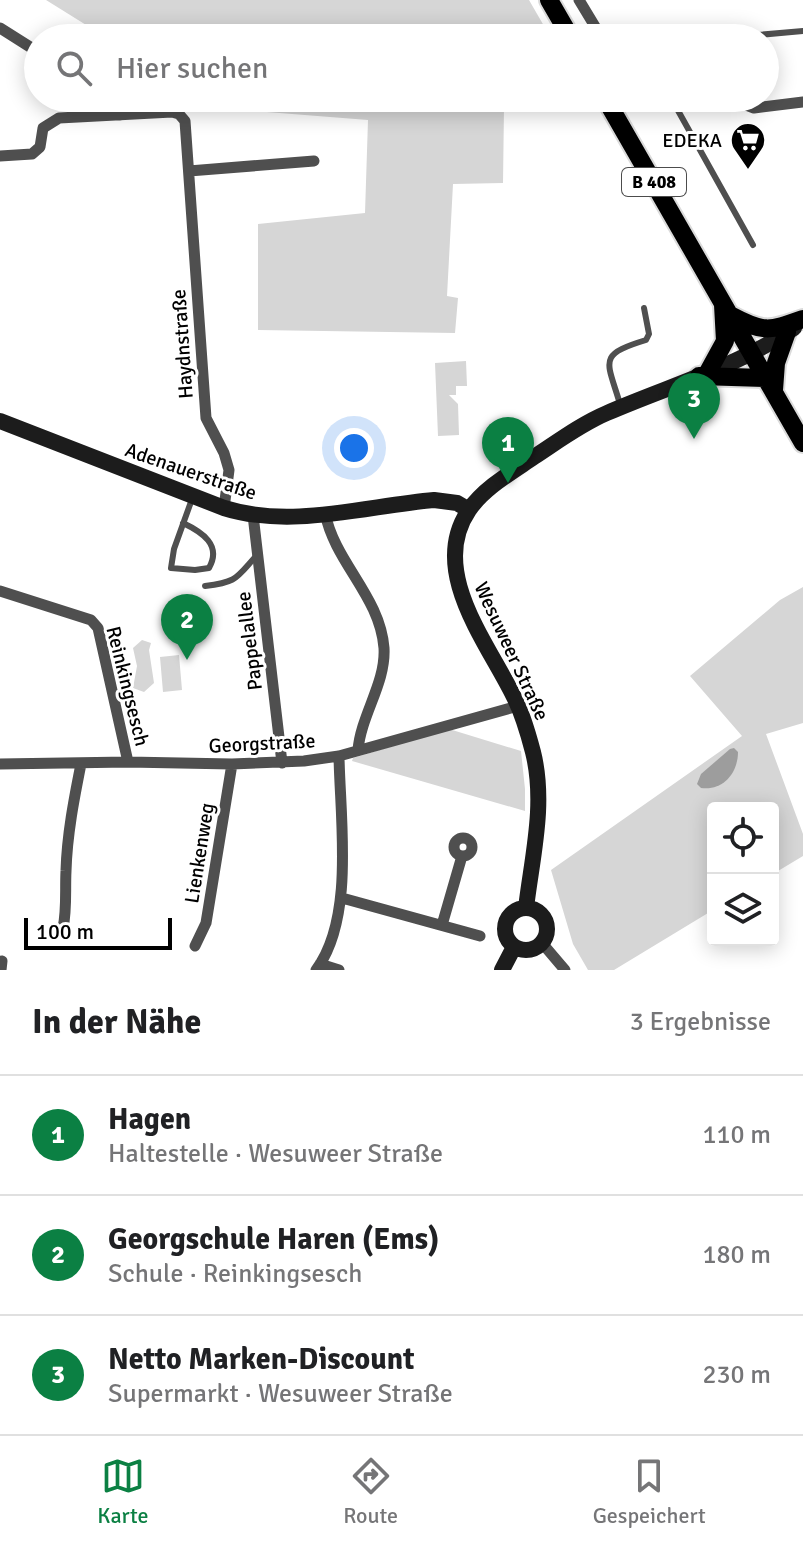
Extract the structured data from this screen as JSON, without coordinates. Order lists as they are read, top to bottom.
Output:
{
  "streets": {
    "main road": ["B 408", "Adenauerstraße", "Wesuweer Straße"],
    "street": [
      "Haydnstraße",
      "Pappelallee",
      "Reinkingsesch",
      "Georgstraße",
      "Lienkenweg"
    ]
  },
  "crossings": [
    ["B 408", "Wesuweer Straße"],
    ["Haydnstraße", "Adenauerstraße"],
    ["Adenauerstraße", "Pappelallee"],
    ["Adenauerstraße", "Wesuweer Straße"],
    ["Pappelallee", "Georgstraße"],
    ["Wesuweer Straße", "Georgstraße"],
    ["Reinkingsesch", "Georgstraße"],
    ["Georgstraße", "Lienkenweg"]
  ],
  "places": {
    "supermarket": ["EDEKA"]
  },
  "scale_bar": "100 m",
  "page": {
    "search": "Hier suchen",
    "pins": ["3", "1", "2"],
    "scale": "100 m",
    "heading": ["In der Nähe", "3 Ergebnisse"],
    "list": [
      {
        "mark": "1",
        "name": "Hagen",
        "note": "Haltestelle · Wesuweer Straße",
        "value": "110 m"
      },
      {
        "mark": "2",
        "name": "Georgschule Haren (Ems)",
        "note": "Schule · Reinkingsesch",
        "value": "180 m"
      },
      {
        "mark": "3",
        "name": "Netto Marken-Discount",
        "note": "Supermarkt · Wesuweer Straße",
        "value": "230 m"
      }
    ],
    "nav": ["Karte", "Route", "Gespeichert"]
  }
}
